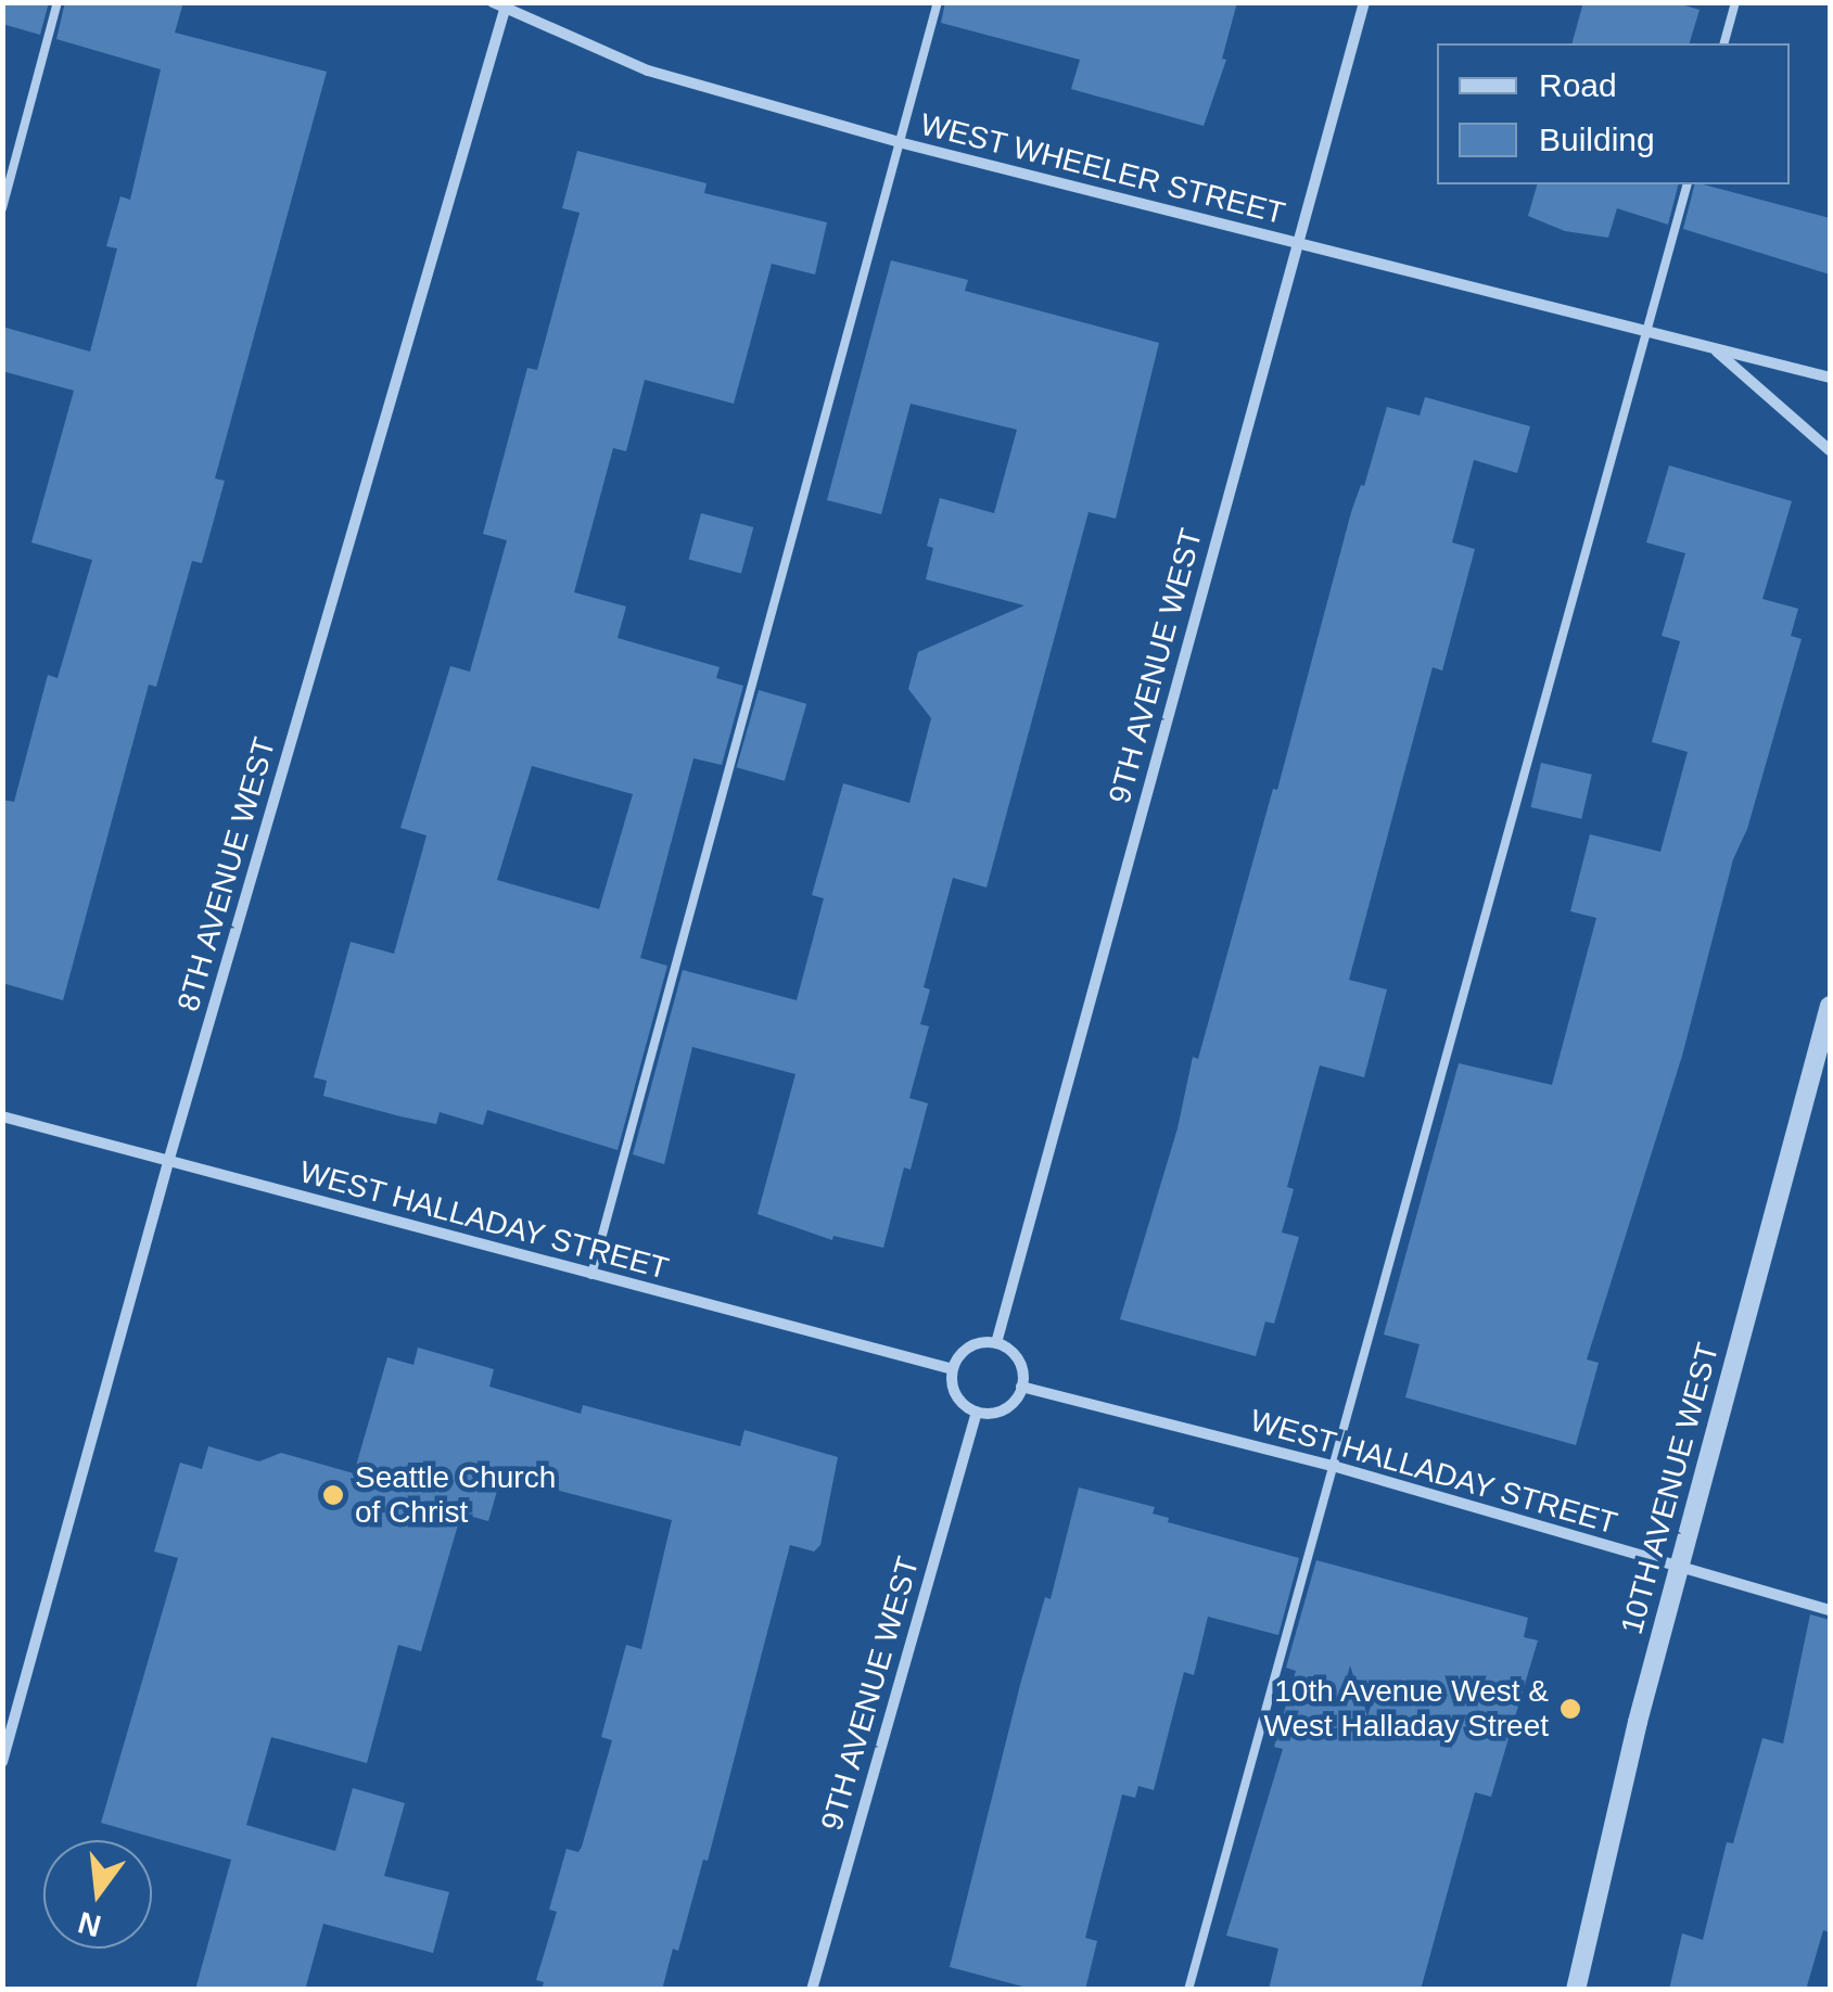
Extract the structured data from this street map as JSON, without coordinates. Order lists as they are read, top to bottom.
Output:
{
  "streets": {
    "street": [
      "WEST WHEELER STREET",
      "9TH AVENUE WEST",
      "8TH AVENUE WEST",
      "WEST HALLADAY STREET",
      "10TH AVENUE WEST"
    ]
  },
  "crossings": [
    ["WEST WHEELER STREET", "9TH AVENUE WEST"],
    ["WEST WHEELER STREET", "8TH AVENUE WEST"],
    ["9TH AVENUE WEST", "WEST HALLADAY STREET"],
    ["8TH AVENUE WEST", "WEST HALLADAY STREET"],
    ["WEST HALLADAY STREET", "10TH AVENUE WEST"]
  ],
  "places": ["Seattle Church of Christ", "10th Avenue West & West Halladay Street"],
  "legend": ["Road", "Building"],
  "north": "bottom"
}
